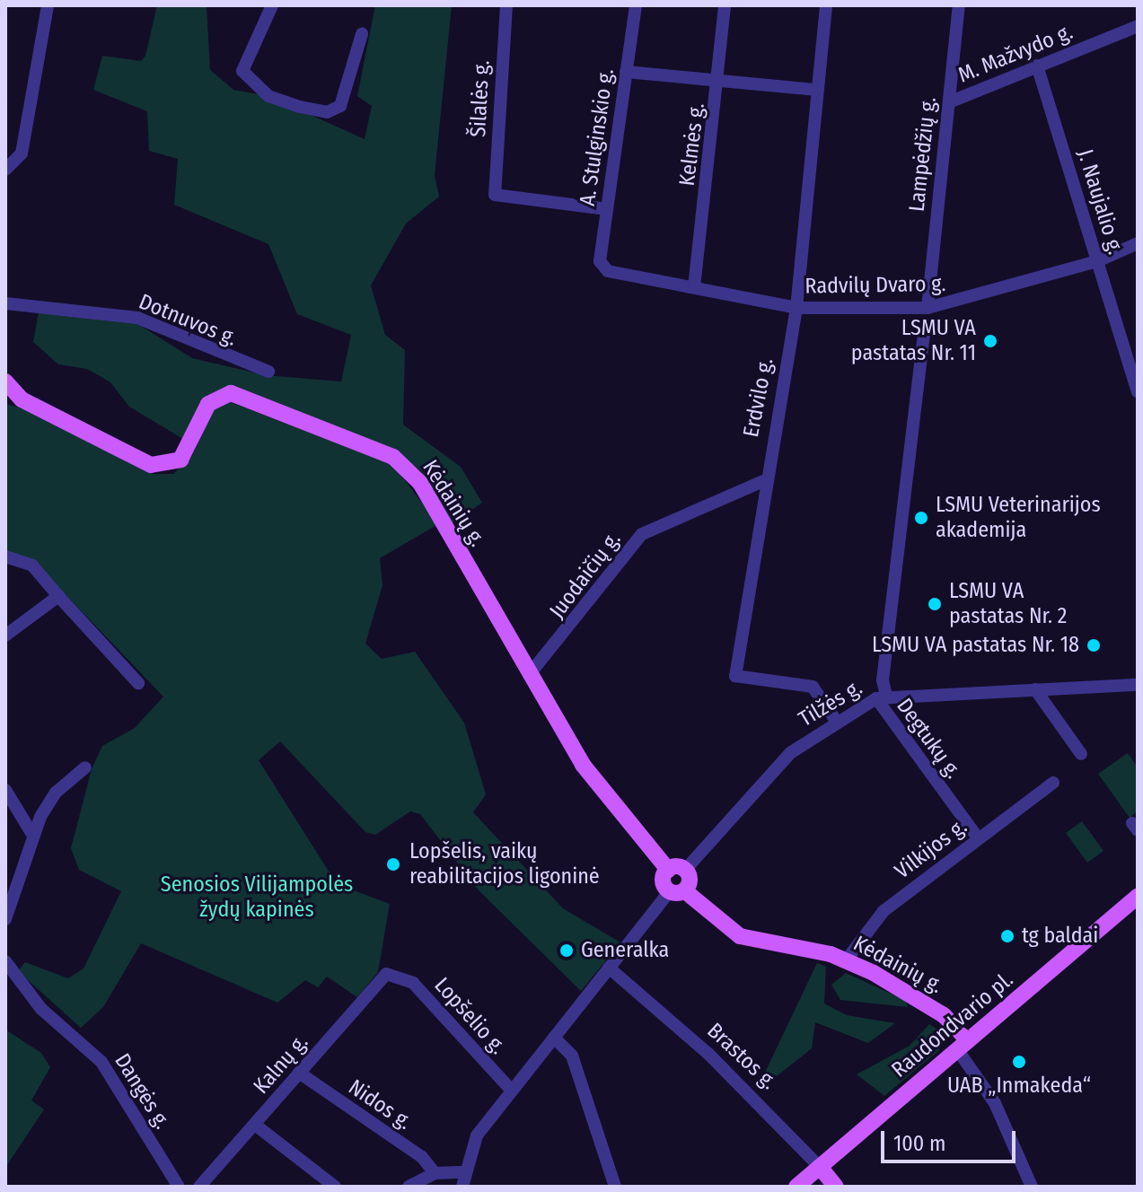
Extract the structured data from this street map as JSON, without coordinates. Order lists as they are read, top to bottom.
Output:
{
  "streets": {
    "main road": ["Kėdainių g.", "Raudondvario pl.", "Brastos g."],
    "street": [
      "M. Mažvydo g.",
      "Šilalės g.",
      "A. Stulginskio g.",
      "Kelmės g.",
      "Lampėdžių g.",
      "J. Naujalio g.",
      "Radvilų Dvaro g.",
      "Dotnuvos g.",
      "Erdvilo g.",
      "Juodaičių g.",
      "Tilžės g.",
      "Degtukų g.",
      "Vilkijos g.",
      "Lopšelio g.",
      "Kalnų g.",
      "Dangės g.",
      "Nidos g."
    ]
  },
  "crossings": [
    ["M. Mažvydo g.", "Lampėdžių g."],
    ["M. Mažvydo g.", "J. Naujalio g."],
    ["Šilalės g.", "A. Stulginskio g."],
    ["A. Stulginskio g.", "Radvilų Dvaro g."],
    ["Kelmės g.", "Radvilų Dvaro g."],
    ["Lampėdžių g.", "Radvilų Dvaro g."],
    ["J. Naujalio g.", "Radvilų Dvaro g."],
    ["Radvilų Dvaro g.", "Erdvilo g."],
    ["Erdvilo g.", "Juodaičių g."],
    ["Erdvilo g.", "Tilžės g."],
    ["Kėdainių g.", "Juodaičių g."],
    ["Kėdainių g.", "Tilžės g."],
    ["Kėdainių g.", "Vilkijos g."],
    ["Kėdainių g.", "Raudondvario pl."],
    ["Tilžės g.", "Degtukų g."],
    ["Degtukų g.", "Vilkijos g."],
    ["Lopšelio g.", "Kalnų g."],
    ["Raudondvario pl.", "Brastos g."],
    ["Kalnų g.", "Nidos g."]
  ],
  "parks": ["Senosios Vilijampolės žydų kapinės"],
  "places": [
    "LSMU VA pastatas Nr. 11",
    "LSMU Veterinarijos akademija",
    "LSMU VA pastatas Nr. 2",
    "LSMU VA pastatas Nr. 18",
    "Lopšelis, vaikų reabilitacijos ligoninė",
    "tg baldai",
    "Generalka",
    "UAB „Inmakeda“"
  ],
  "scale_bar": "100 m"
}
